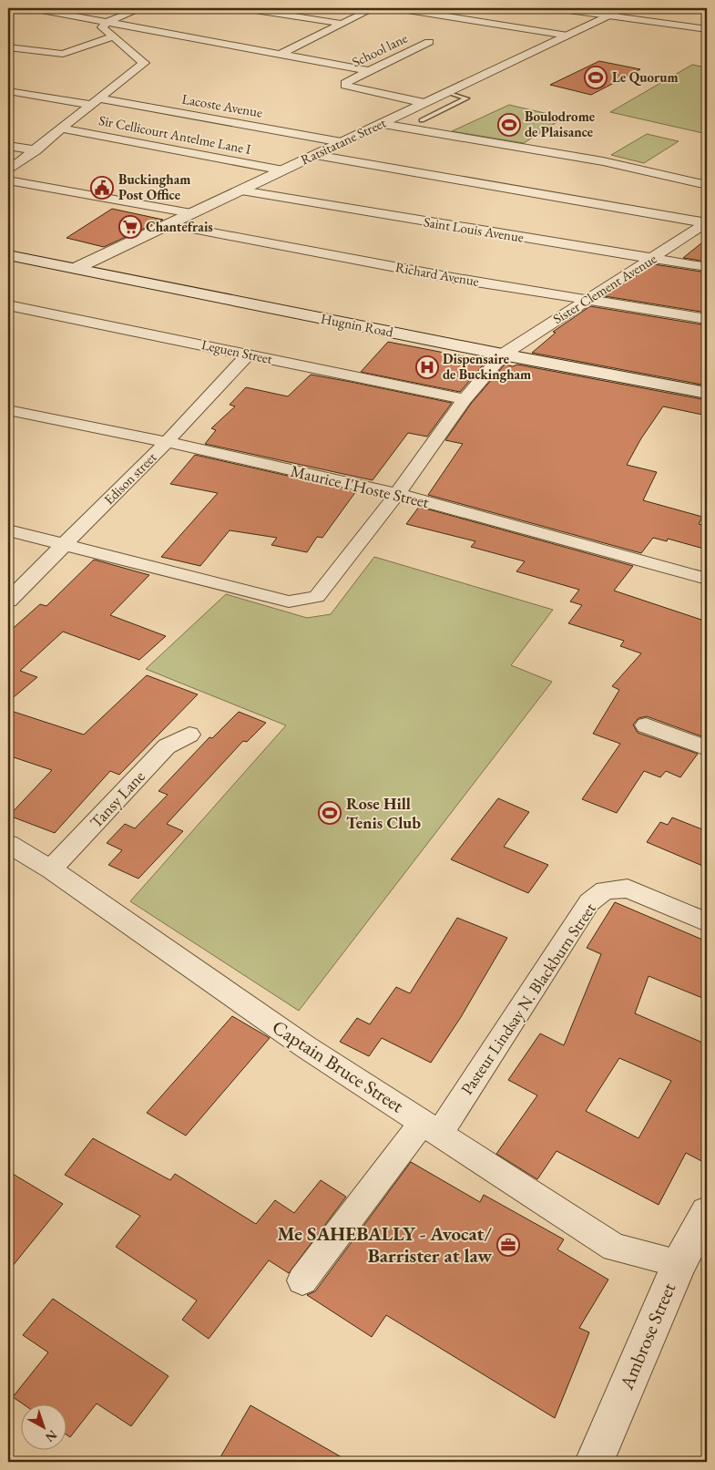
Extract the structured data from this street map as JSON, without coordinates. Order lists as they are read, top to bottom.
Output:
{
  "streets": {
    "street": [
      "School lane",
      "Lacoste Avenue",
      "Sir Cellicourt Antelme Lane I",
      "Ratsitatane Street",
      "Saint Louis Avenue",
      "Richard Avenue",
      "Sister Clement Avenue",
      "Hugnin Road",
      "Leguen Street",
      "Edison street",
      "Maurice I'Hoste Street",
      "Tansy Lane",
      "Pasteur Lindsay N. Blackburn Street",
      "Captain Bruce Street",
      "Ambrose Street"
    ]
  },
  "crossings": [
    ["School lane", "Ratsitatane Street"],
    ["Lacoste Avenue", "Ratsitatane Street"],
    ["Sir Cellicourt Antelme Lane I", "Ratsitatane Street"],
    ["Ratsitatane Street", "Saint Louis Avenue"],
    ["Ratsitatane Street", "Richard Avenue"],
    ["Ratsitatane Street", "Hugnin Road"],
    ["Saint Louis Avenue", "Sister Clement Avenue"],
    ["Richard Avenue", "Sister Clement Avenue"],
    ["Sister Clement Avenue", "Hugnin Road"],
    ["Sister Clement Avenue", "Leguen Street"],
    ["Sister Clement Avenue", "Edison street"],
    ["Sister Clement Avenue", "Maurice I'Hoste Street"],
    ["Leguen Street", "Edison street"],
    ["Edison street", "Maurice I'Hoste Street"],
    ["Tansy Lane", "Captain Bruce Street"],
    ["Pasteur Lindsay N. Blackburn Street", "Captain Bruce Street"],
    ["Captain Bruce Street", "Ambrose Street"]
  ],
  "places": {
    "sports": ["Le Quorum", "Boulodrome de Plaisance", "Rose Hill Tenis Club"],
    "public building": ["Buckingham Post Office"],
    "supermarket": ["Chantefrais"],
    "hospital": ["Dispensaire de Buckingham"],
    "office": ["Me SAHEBALLY - Avocat/ Barrister at law"]
  },
  "north": "bottom right"
}
